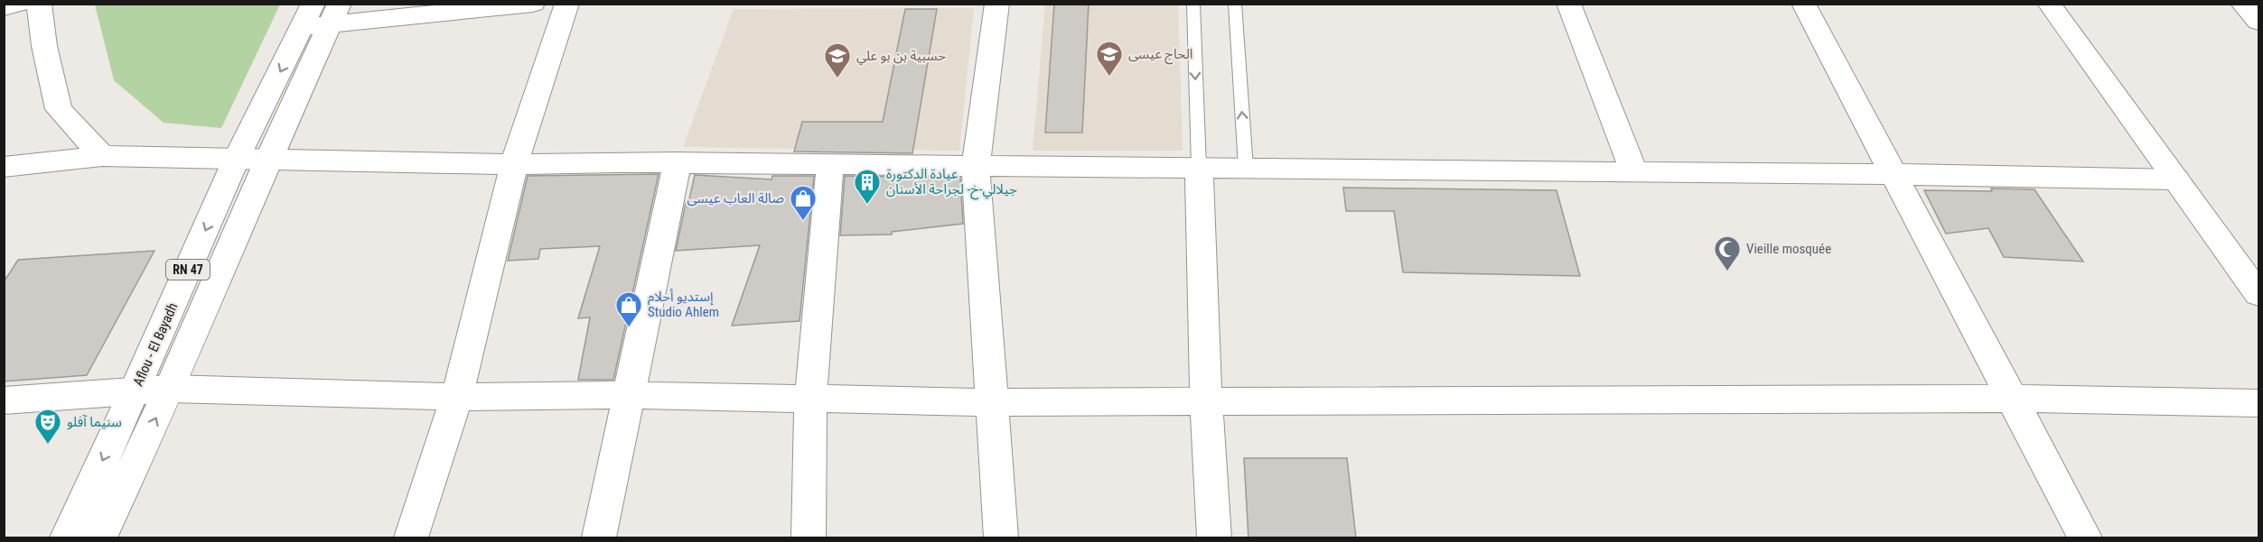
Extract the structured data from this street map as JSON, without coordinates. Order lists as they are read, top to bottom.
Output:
{
  "streets": {
    "street": ["RN 47", "Aflou - El Bayadh"]
  },
  "crossings": [
    ["RN 47", "Aflou - El Bayadh"]
  ],
  "places": {
    "school or university": ["الحاج عيسى", "حسبية بن بو علي"],
    "building": ["عيادة الدكتورة جيلالي-خ- لجراحة الأسنان"],
    "shop": ["صالة العاب عيسى", "إستديو أحلام Studio Ahlem"],
    "mosque": ["Vieille mosquée"],
    "theatre": ["سنيما آفلو"]
  }
}
